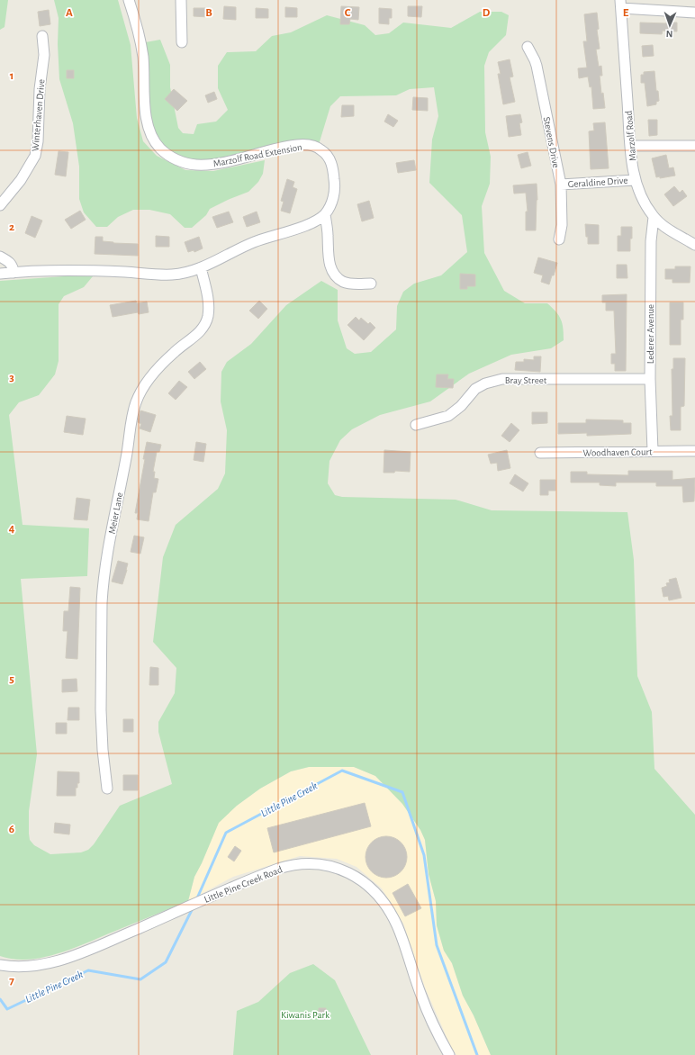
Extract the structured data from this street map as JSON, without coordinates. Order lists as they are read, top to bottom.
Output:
{
  "streets": {
    "street": [
      "Winterhaven Drive",
      "Marzolf Road",
      "Stevens Drive",
      "Marzolf Road Extension",
      "Geraldine Drive",
      "Lederer Avenue",
      "Bray Street",
      "Woodhaven Court",
      "Meier Lane",
      "Little Pine Creek Road"
    ]
  },
  "crossings": [
    ["Marzolf Road", "Geraldine Drive"],
    ["Marzolf Road", "Lederer Avenue"],
    ["Stevens Drive", "Geraldine Drive"],
    ["Lederer Avenue", "Bray Street"],
    ["Lederer Avenue", "Woodhaven Court"]
  ],
  "water": ["Little Pine Creek"],
  "parks": ["Kiwanis Park"],
  "north": "bottom",
  "grid": {
    "columns": [
      "A",
      "B",
      "C",
      "D",
      "E"
    ],
    "rows": [
      "1",
      "2",
      "3",
      "4",
      "5",
      "6",
      "7"
    ]
  }
}
